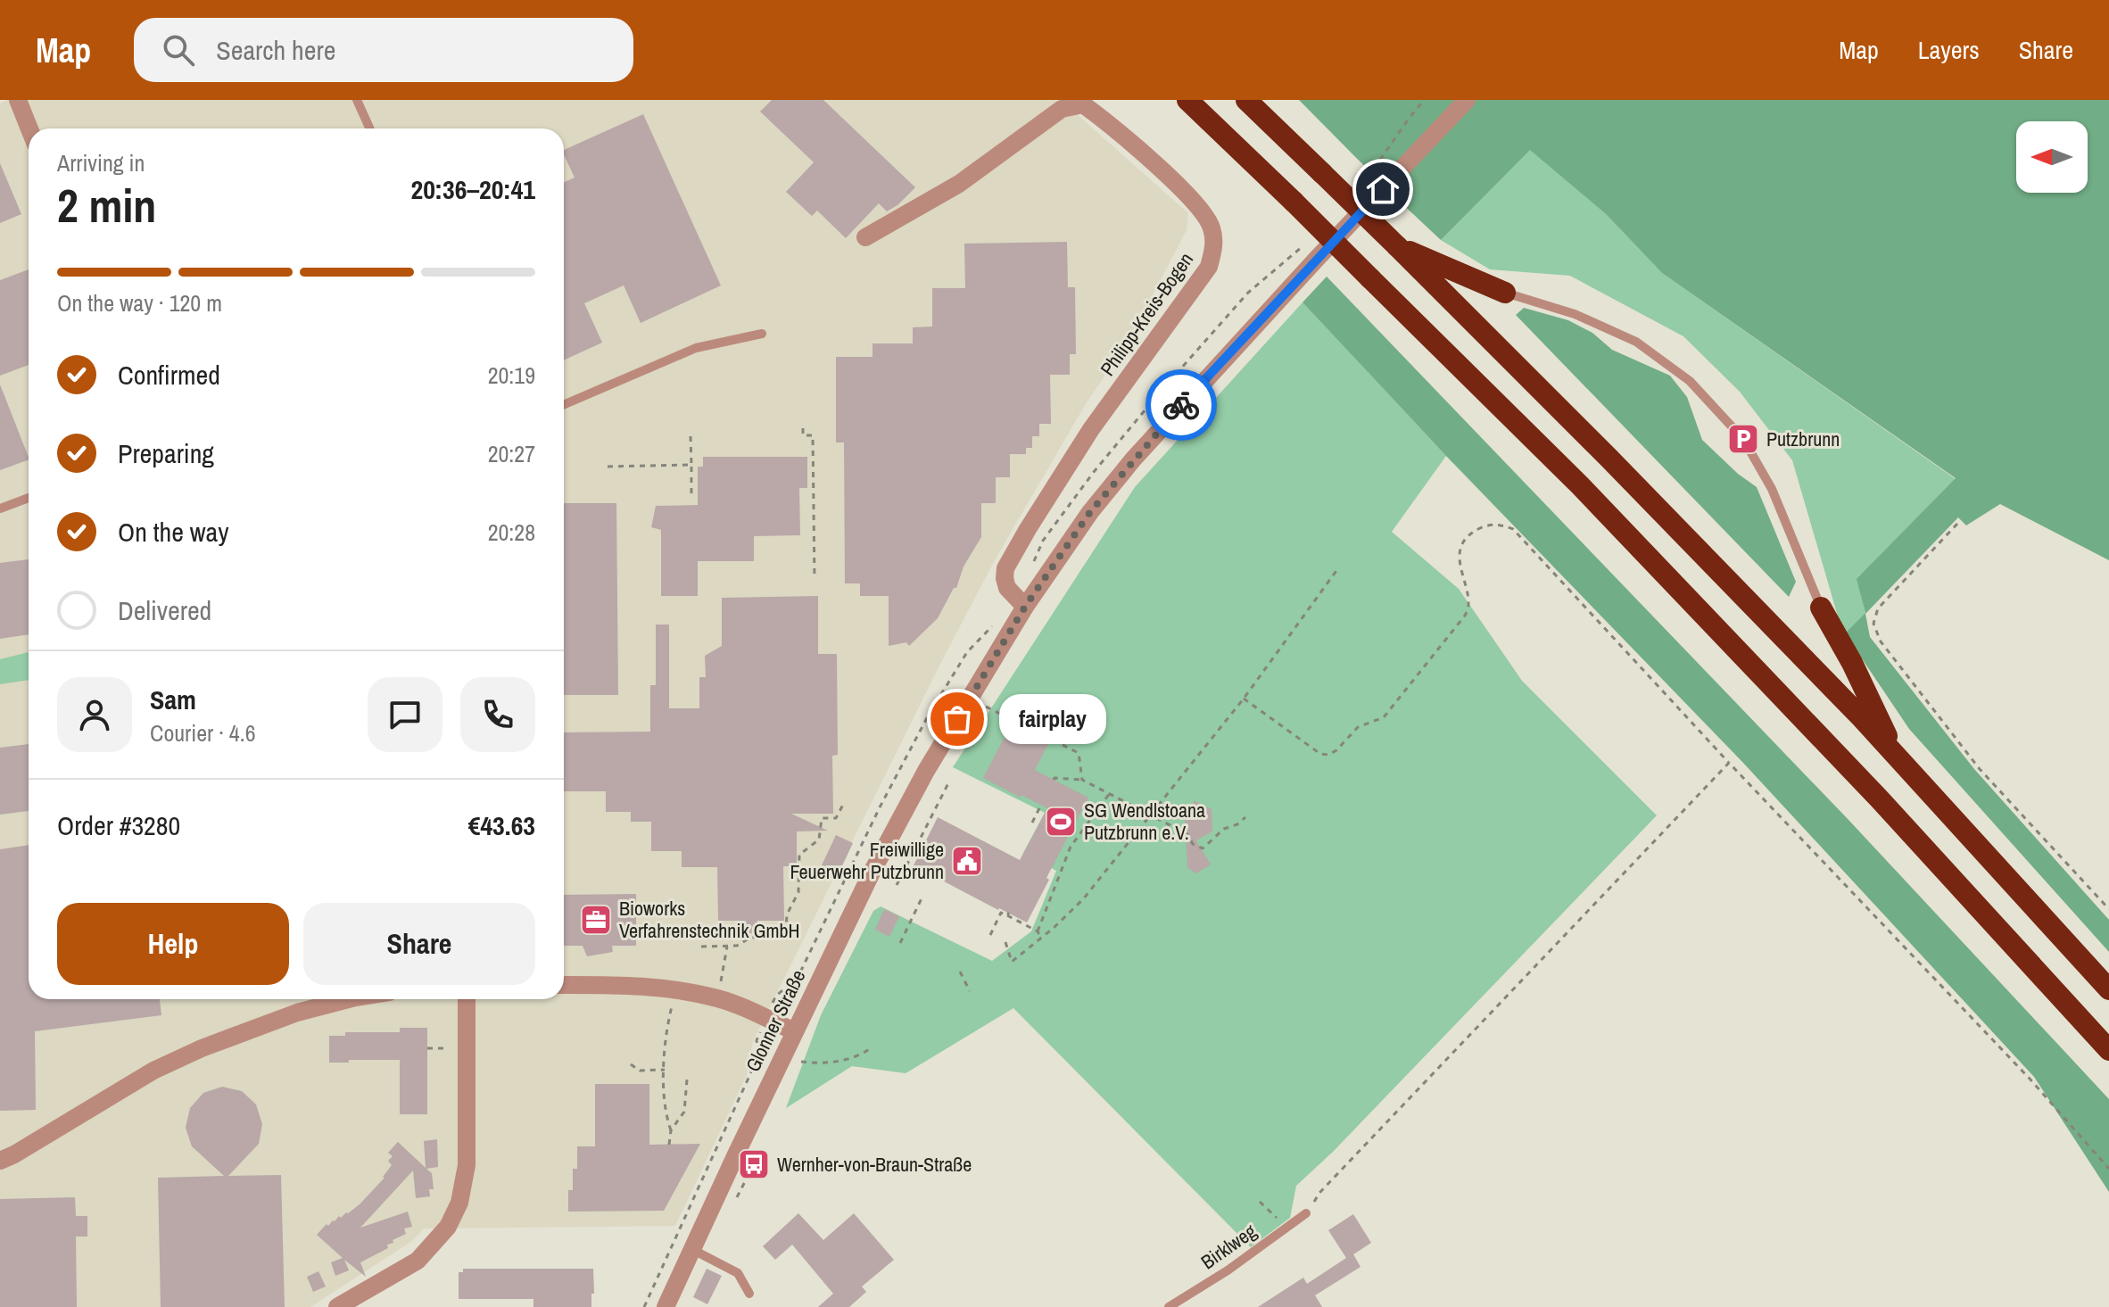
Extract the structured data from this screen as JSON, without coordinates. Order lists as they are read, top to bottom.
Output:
{
  "streets": {
    "street": ["Philipp-Kreis-Bogen", "Glonner Straße"],
    "lane": ["Birklweg"]
  },
  "crossings": [
    ["Philipp-Kreis-Bogen", "Glonner Straße"]
  ],
  "places": {
    "parking": ["Putzbrunn"],
    "other": ["fairplay"],
    "sports": ["SG Wendlstoana Putzbrunn e.V."],
    "public building": ["Freiwillige Feuerwehr Putzbrunn"],
    "office": ["Bioworks Verfahrenstechnik GmbH"],
    "bus stop": ["Wernher-von-Braun-Straße"]
  },
  "north": "left",
  "page": {
    "header": "Map",
    "search": "Search here",
    "nav": ["Map", "Layers", "Share"],
    "heading": ["2 min", "Arriving in", "20:36–20:41"],
    "panel": [
      "Sam",
      "Courier · 4.6",
      "Order #3280",
      "€43.63"
    ],
    "bar": "On the way · 120 m",
    "list": [
      ["Confirmed", "20:19"],
      ["Preparing", "20:27"],
      ["On the way", "20:28"],
      "Delivered"
    ],
    "bubble": "fairplay",
    "buttons": ["Help", "Share"]
  }
}
